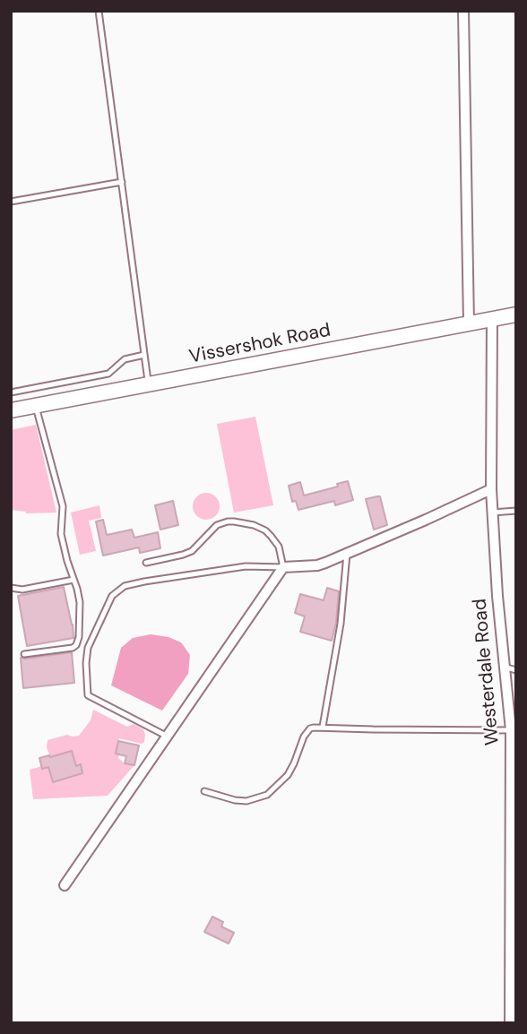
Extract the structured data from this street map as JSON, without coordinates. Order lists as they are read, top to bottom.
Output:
{
  "streets": {
    "main road": ["Vissershok Road"],
    "street": ["Westerdale Road"]
  },
  "crossings": [
    ["Vissershok Road", "Westerdale Road"]
  ]
}
